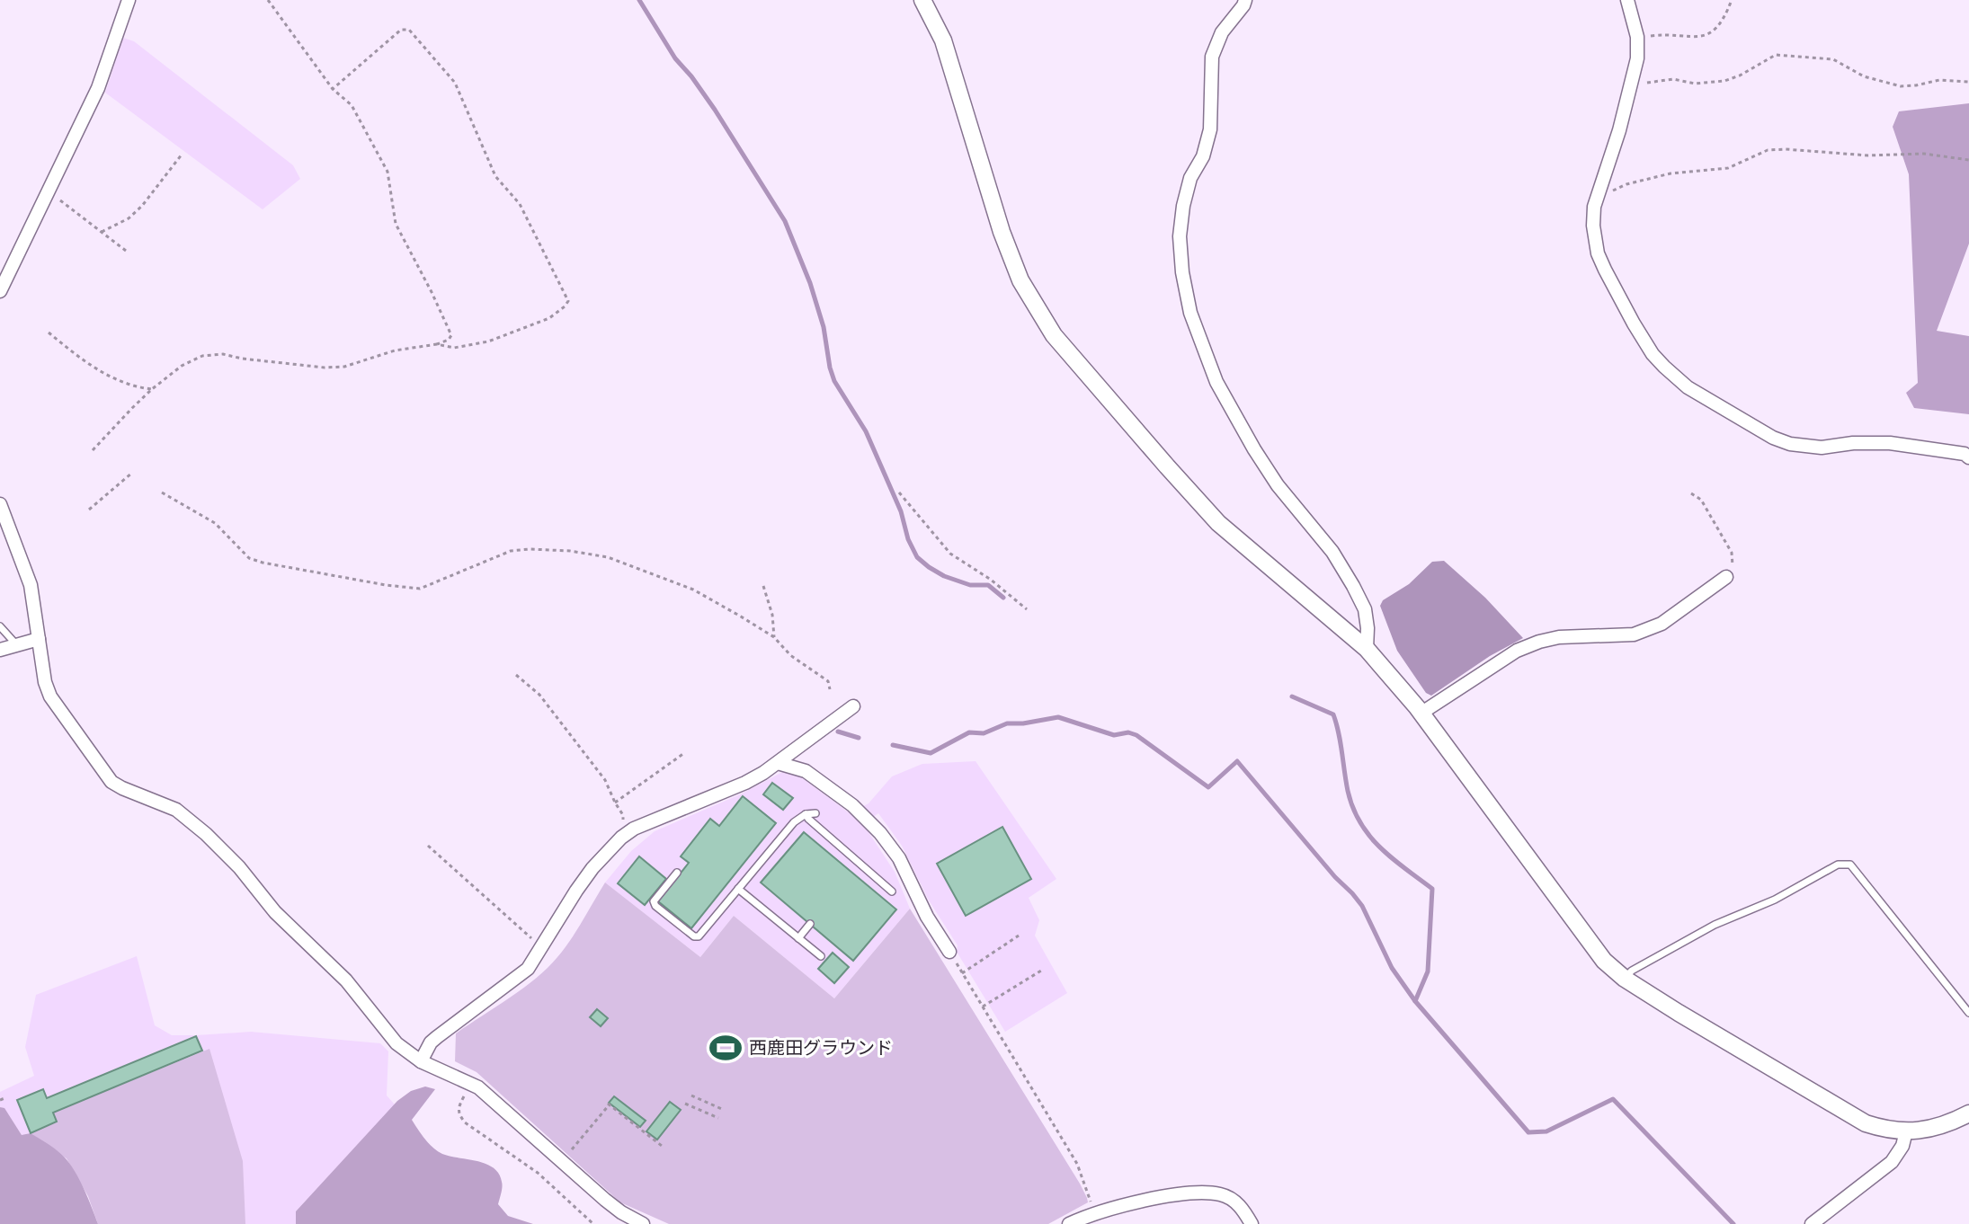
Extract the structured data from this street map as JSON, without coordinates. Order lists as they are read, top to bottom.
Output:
{
  "places": {
    "sports": ["西鹿田グラウンド"]
  }
}
